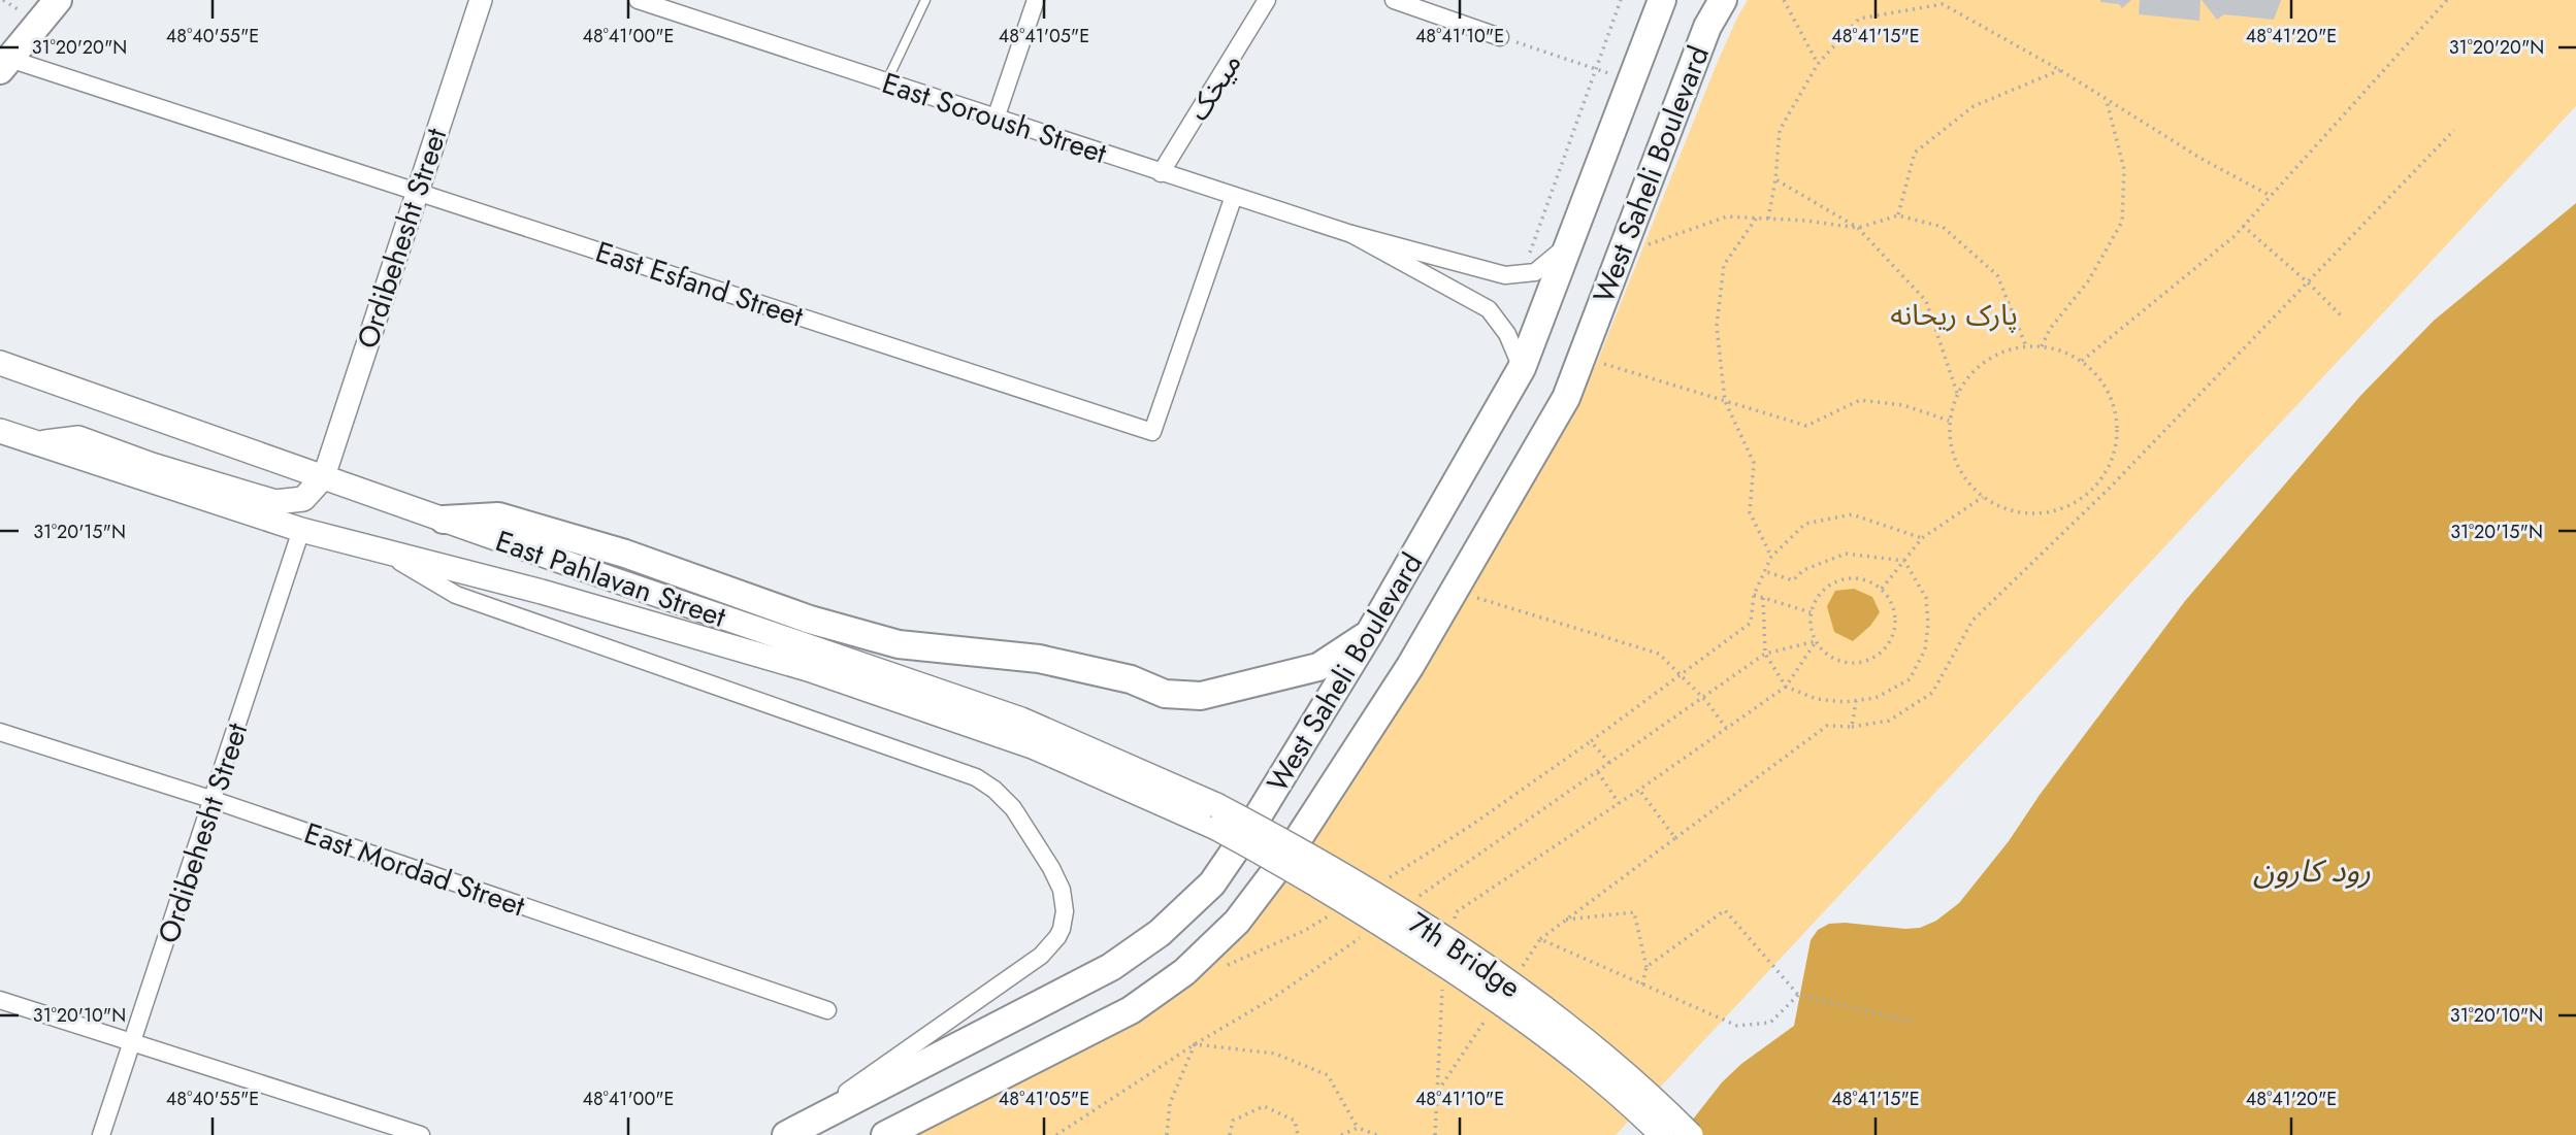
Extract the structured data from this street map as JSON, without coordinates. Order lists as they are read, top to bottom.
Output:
{
  "streets": {
    "main road": ["West Saheli Boulevard", "East Pahlavan Street", "7th Bridge"],
    "street": [
      "میخک",
      "East Soroush Street",
      "Ordibehesht Street",
      "East Esfand Street",
      "East Mordad Street"
    ]
  },
  "crossings": [
    ["میخک", "East Soroush Street"],
    ["East Soroush Street", "East Esfand Street"],
    ["West Saheli Boulevard", "East Pahlavan Street"],
    ["Ordibehesht Street", "East Esfand Street"],
    ["Ordibehesht Street", "East Pahlavan Street"],
    ["Ordibehesht Street", "East Mordad Street"],
    ["East Pahlavan Street", "7th Bridge"]
  ],
  "water": ["رود کارون"],
  "parks": ["پارک ریحانه"],
  "coordinates": [
    "48°40'55\"E",
    "48°41'00\"E",
    "48°41'05\"E",
    "48°41'10\"E",
    "48°41'15\"E",
    "48°41'20\"E",
    "31°20'20\"N",
    "31°20'15\"N",
    "31°20'10\"N"
  ]
}
